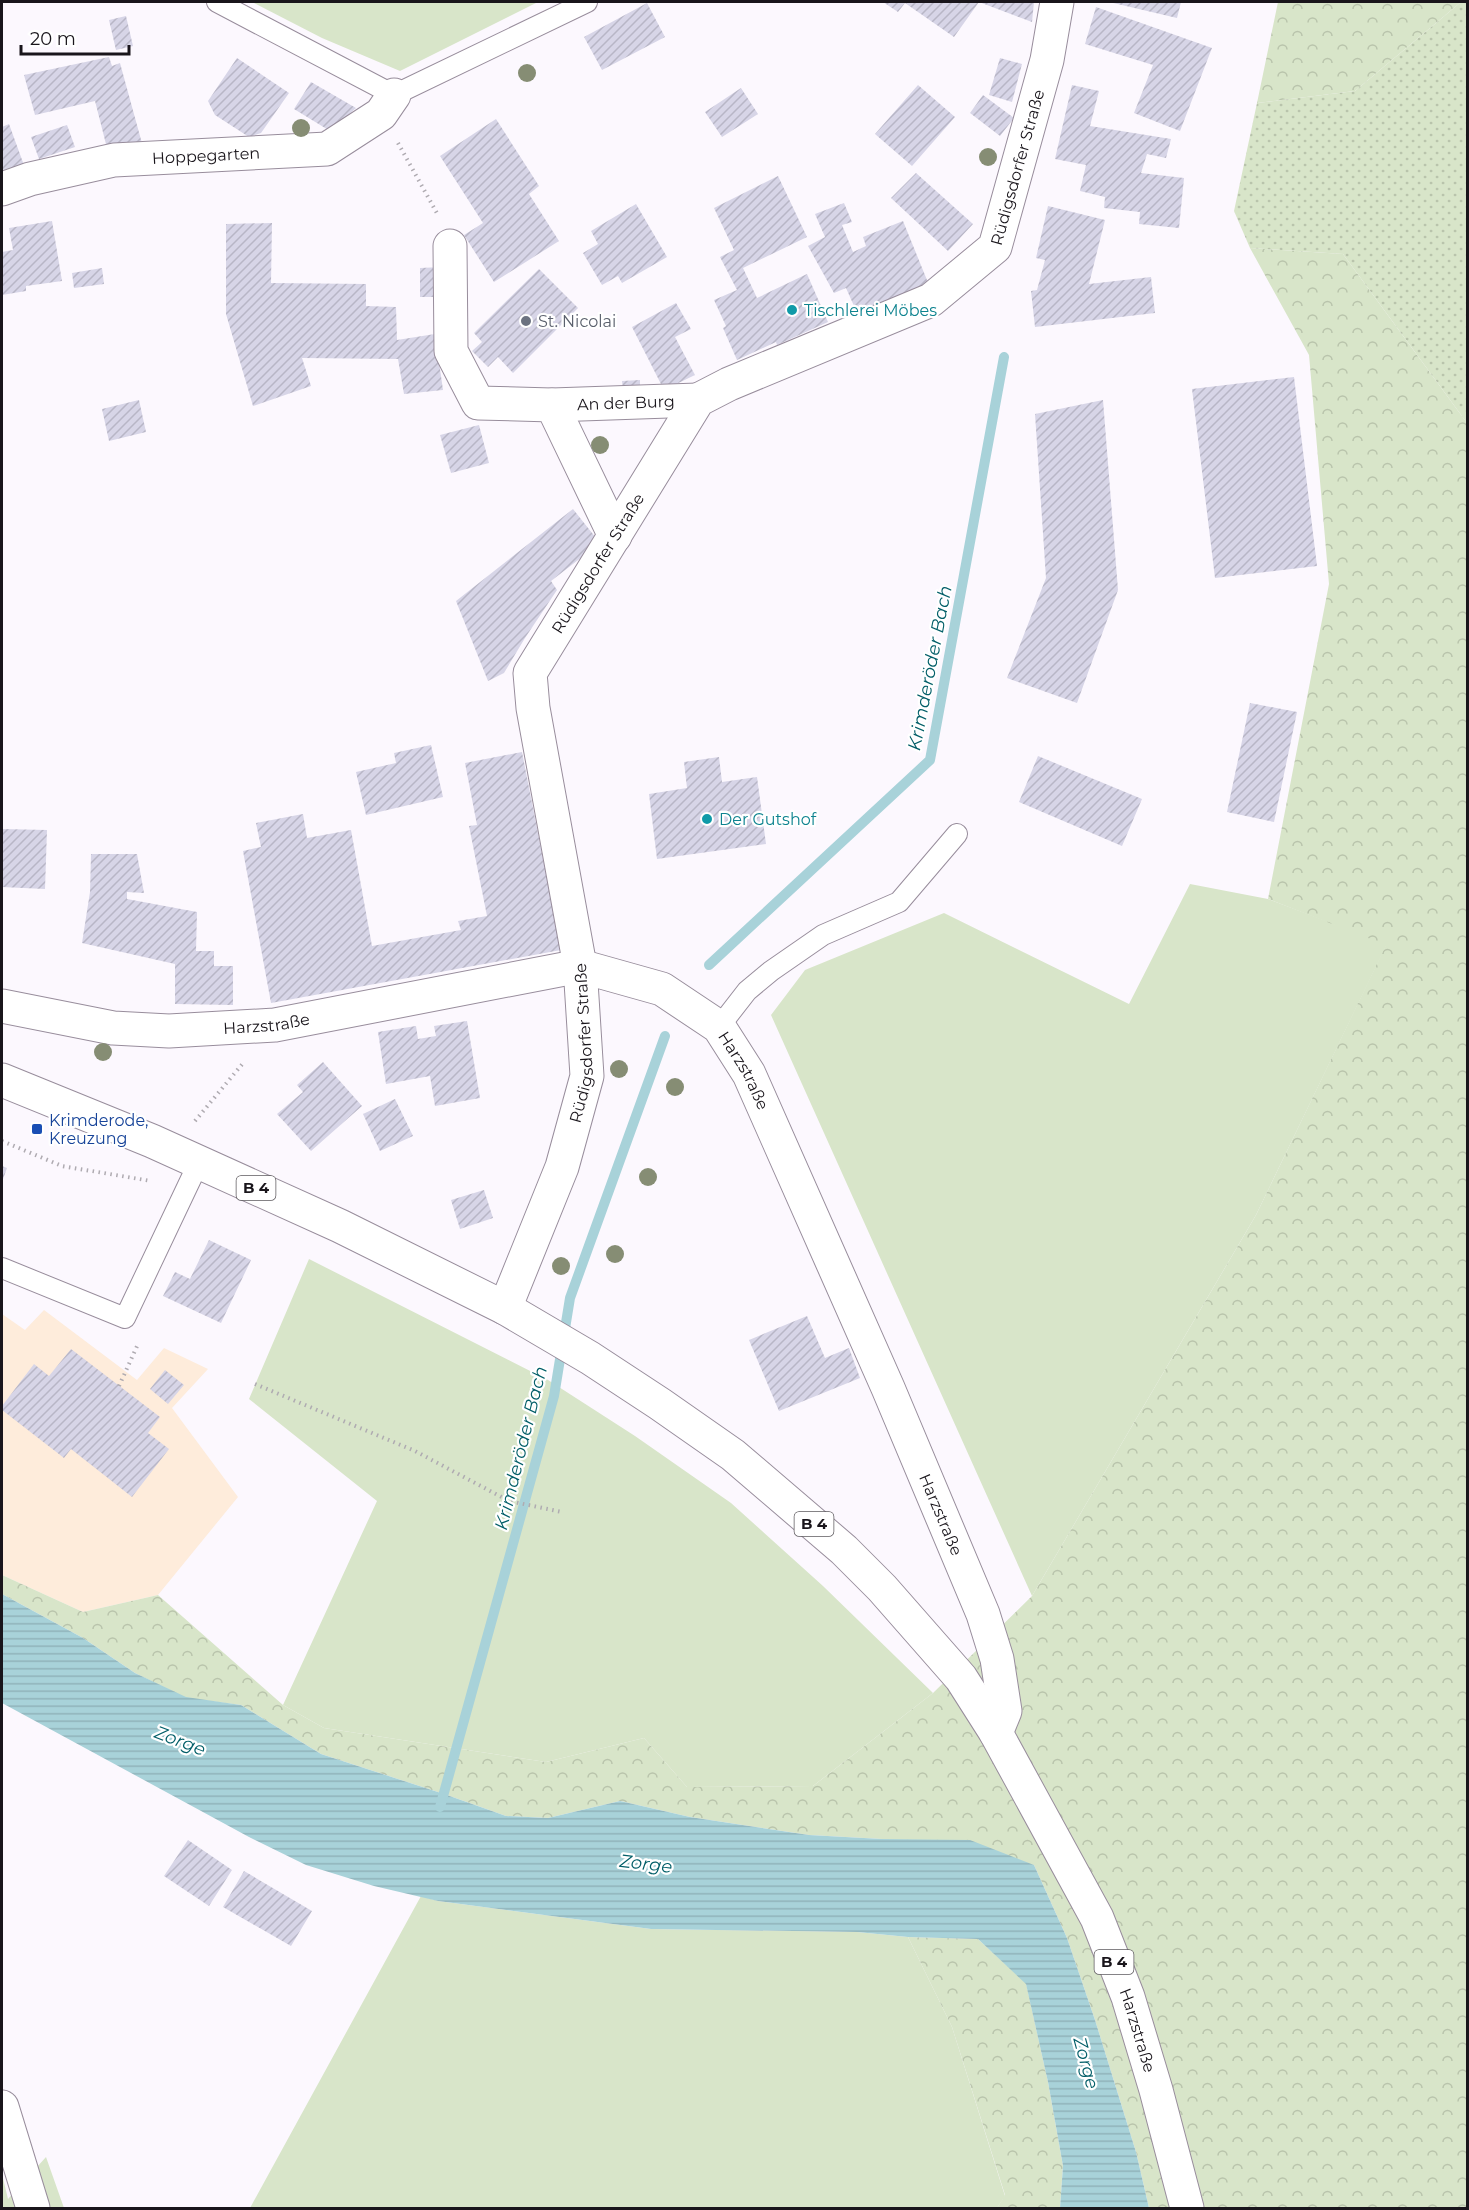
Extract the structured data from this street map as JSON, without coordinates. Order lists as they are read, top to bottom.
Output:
{
  "streets": {
    "street": [
      "Hoppegarten",
      "Rüdigsdorfer Straße",
      "An der Burg",
      "Harzstraße",
      "B 4"
    ]
  },
  "crossings": [
    ["Rüdigsdorfer Straße", "An der Burg"],
    ["Rüdigsdorfer Straße", "Harzstraße"]
  ],
  "water": ["Krimderöder Bach", "Zorge"],
  "places": {
    "other": ["Tischlerei Möbes", "St. Nicolai", "Der Gutshof"],
    "transit": ["Krimderode, Kreuzung"]
  },
  "scale_bar": "20 m"
}
